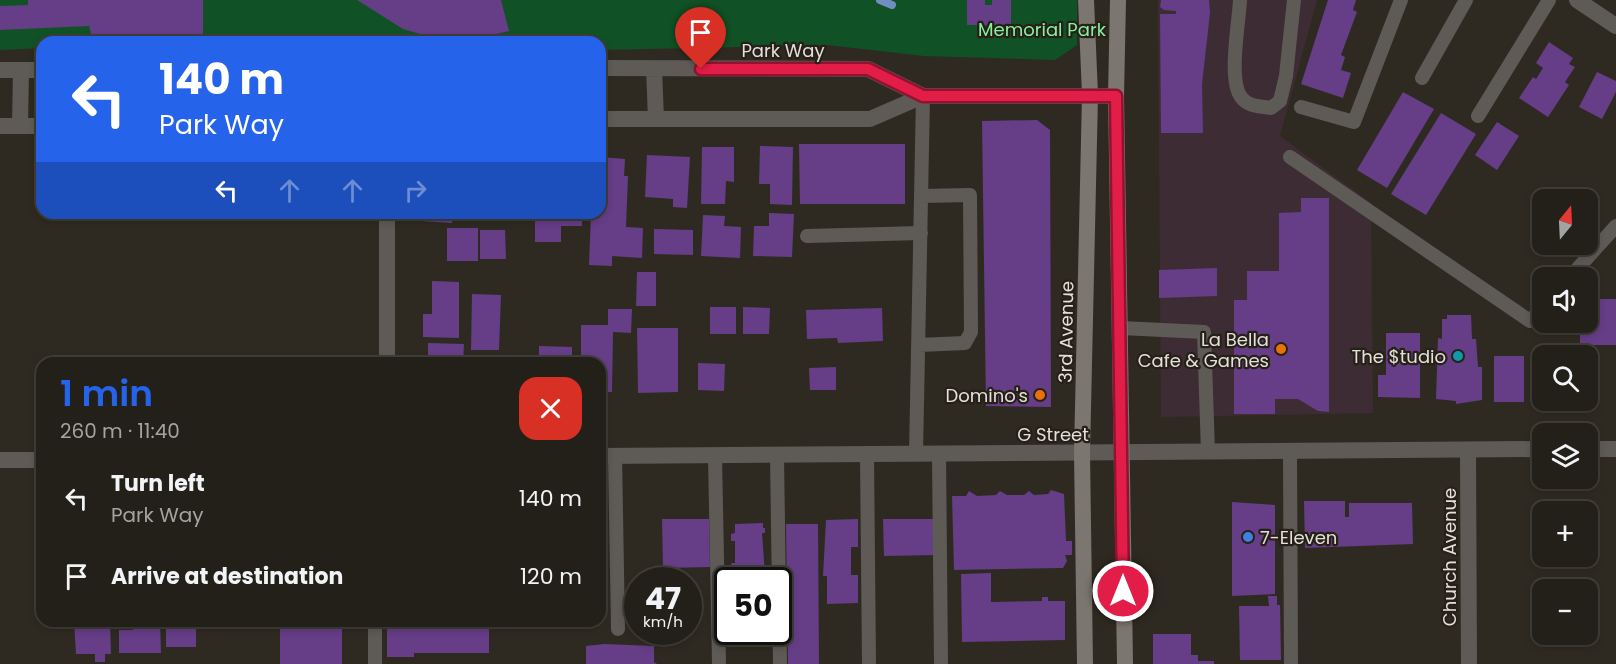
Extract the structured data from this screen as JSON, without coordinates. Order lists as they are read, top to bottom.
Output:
{
  "streets": {
    "main road": ["3rd Avenue"],
    "street": ["Park Way", "G Street", "Church Avenue"]
  },
  "crossings": [
    ["Park Way", "3rd Avenue"],
    ["3rd Avenue", "G Street"],
    ["G Street", "Church Avenue"]
  ],
  "parks": ["Memorial Park"],
  "places": [
    "La Bella Cafe & Games",
    "The $tudio",
    "Domino's",
    "7-Eleven"
  ],
  "north": "top",
  "page": {
    "turn": ["140 m", "Park Way"],
    "map_buttons": ["+", "−"],
    "heading": ["1 min", "260 m · 11:40"],
    "list": [
      {
        "name": "Turn left",
        "note": "Park Way",
        "value": "140 m"
      },
      {
        "name": "Arrive at destination",
        "value": "120 m"
      }
    ],
    "speed": "47 km/h",
    "limit": "50"
  }
}
